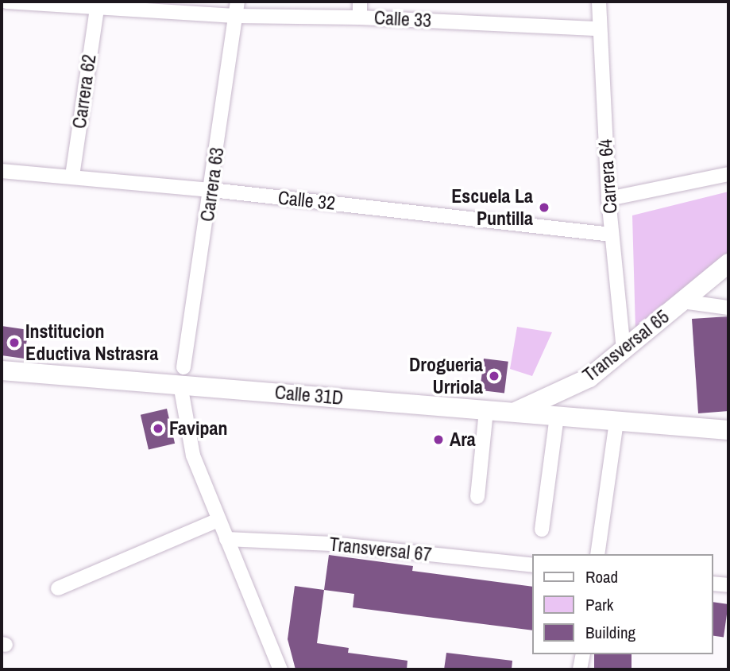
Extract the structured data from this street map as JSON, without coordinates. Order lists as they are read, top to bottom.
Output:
{
  "streets": {
    "street": [
      "Calle 33",
      "Carrera 62",
      "Carrera 64",
      "Carrera 63",
      "Calle 32",
      "Transversal 65",
      "Calle 31D",
      "Transversal 67"
    ]
  },
  "crossings": [
    ["Calle 33", "Carrera 62"],
    ["Calle 33", "Carrera 64"],
    ["Calle 33", "Carrera 63"],
    ["Carrera 62", "Calle 32"],
    ["Carrera 64", "Calle 32"],
    ["Carrera 64", "Transversal 65"],
    ["Carrera 63", "Calle 32"],
    ["Carrera 63", "Calle 31D"],
    ["Carrera 63", "Transversal 67"],
    ["Transversal 65", "Calle 31D"]
  ],
  "places": [
    "Escuela La Puntilla",
    "Institucion Eductiva Nstrasra",
    "Drogueria Urriola",
    "Favipan",
    "Ara"
  ],
  "legend": ["Road", "Park", "Building"]
}
